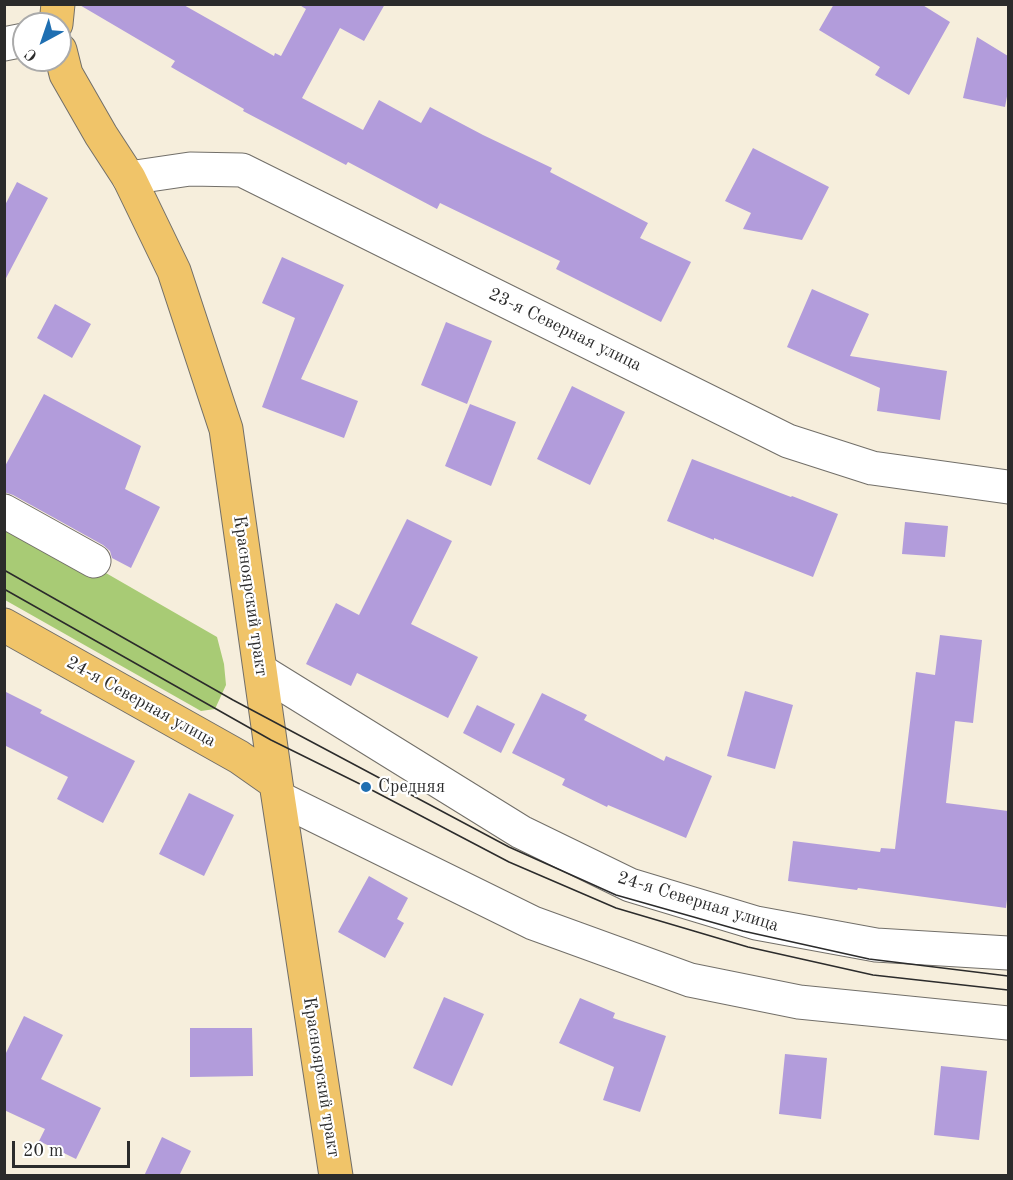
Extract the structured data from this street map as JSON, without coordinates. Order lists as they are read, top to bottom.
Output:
{
  "streets": {
    "main road": ["Красноярский тракт", "24-я Северная улица"],
    "street": ["23-я Северная улица"]
  },
  "crossings": [
    ["23-я Северная улица", "Красноярский тракт"],
    ["Красноярский тракт", "24-я Северная улица"]
  ],
  "places": ["Средняя"],
  "scale_bar": "20 m",
  "north": "bottom left"
}
